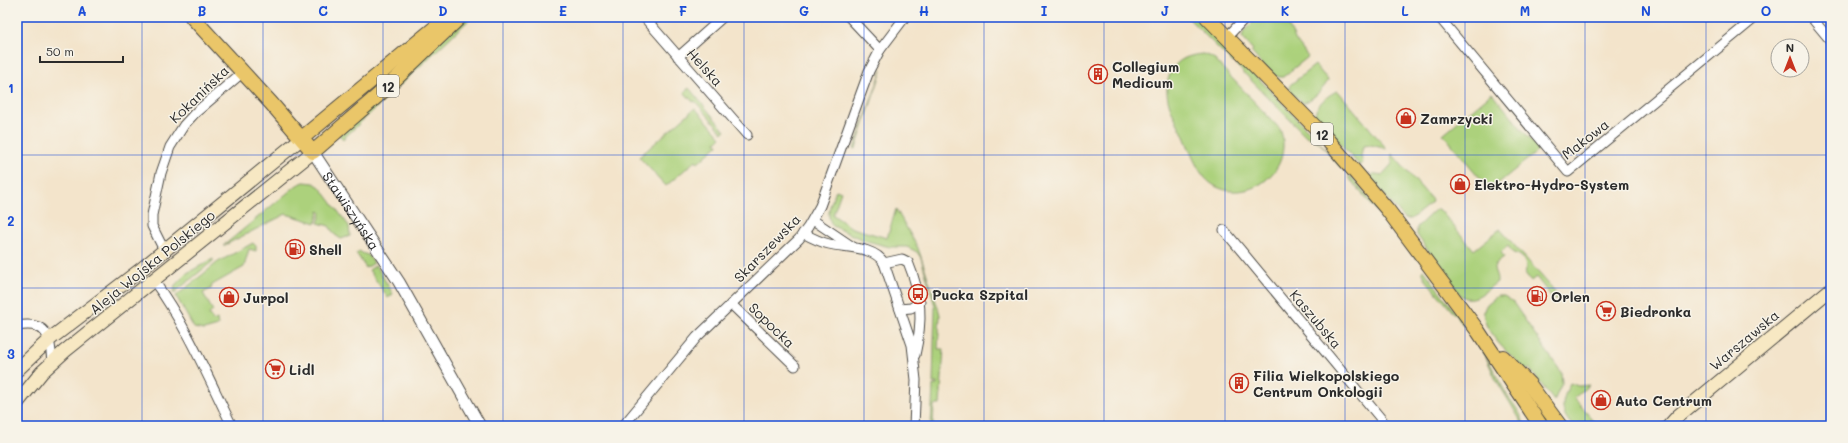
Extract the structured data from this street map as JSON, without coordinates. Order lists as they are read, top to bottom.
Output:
{
  "streets": {
    "main road": [
      "12",
      "Stawiszyńska",
      "Aleja Wojska Polskiego",
      "Warszawska"
    ],
    "street": [
      "Helska",
      "Kokanińska",
      "Makowa",
      "Skarszewska",
      "Kaszubska",
      "Sopocka"
    ]
  },
  "crossings": [
    ["12", "Stawiszyńska"],
    ["12", "Aleja Wojska Polskiego"],
    ["Kokanińska", "Stawiszyńska"],
    ["Kokanińska", "Aleja Wojska Polskiego"],
    ["Stawiszyńska", "Aleja Wojska Polskiego"],
    ["Skarszewska", "Sopocka"]
  ],
  "places": {
    "building": ["Collegium Medicum", "Filia Wielkopolskiego Centrum Onkologii"],
    "shop": [
      "Zamrzycki",
      "Elektro-Hydro-System",
      "Jurpol",
      "Auto Centrum"
    ],
    "fuel station": ["Shell", "Orlen"],
    "bus stop": ["Pucka Szpital"],
    "supermarket": ["Biedronka", "Lidl"]
  },
  "scale_bar": "50 m",
  "north": "top",
  "grid": {
    "columns": [
      "A",
      "B",
      "C",
      "D",
      "E",
      "F",
      "G",
      "H",
      "I",
      "J",
      "K",
      "L",
      "M",
      "N",
      "O"
    ],
    "rows": ["1", "2", "3"]
  }
}
